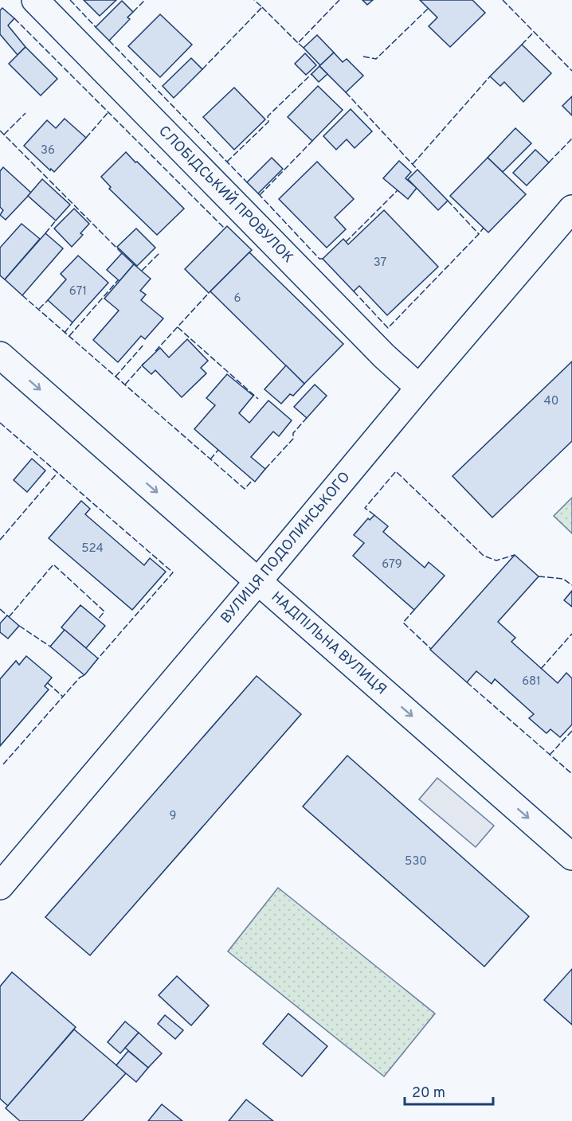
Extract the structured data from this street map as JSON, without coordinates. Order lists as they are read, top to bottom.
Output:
{
  "streets": {
    "street": ["СЛОБІДСЬКИЙ ПРОВУЛОК", "ВУЛИЦЯ ПОДОЛИНСЬКОГО", "НАДПІЛЬНА ВУЛИЦЯ"]
  },
  "crossings": [
    ["СЛОБІДСЬКИЙ ПРОВУЛОК", "ВУЛИЦЯ ПОДОЛИНСЬКОГО"],
    ["ВУЛИЦЯ ПОДОЛИНСЬКОГО", "НАДПІЛЬНА ВУЛИЦЯ"]
  ],
  "one_way": ["НАДПІЛЬНА ВУЛИЦЯ"],
  "house_numbers": [
    "36",
    "37",
    "671",
    "6",
    "40",
    "524",
    "679",
    "681",
    "9",
    "530"
  ],
  "scale_bar": "20 m"
}
